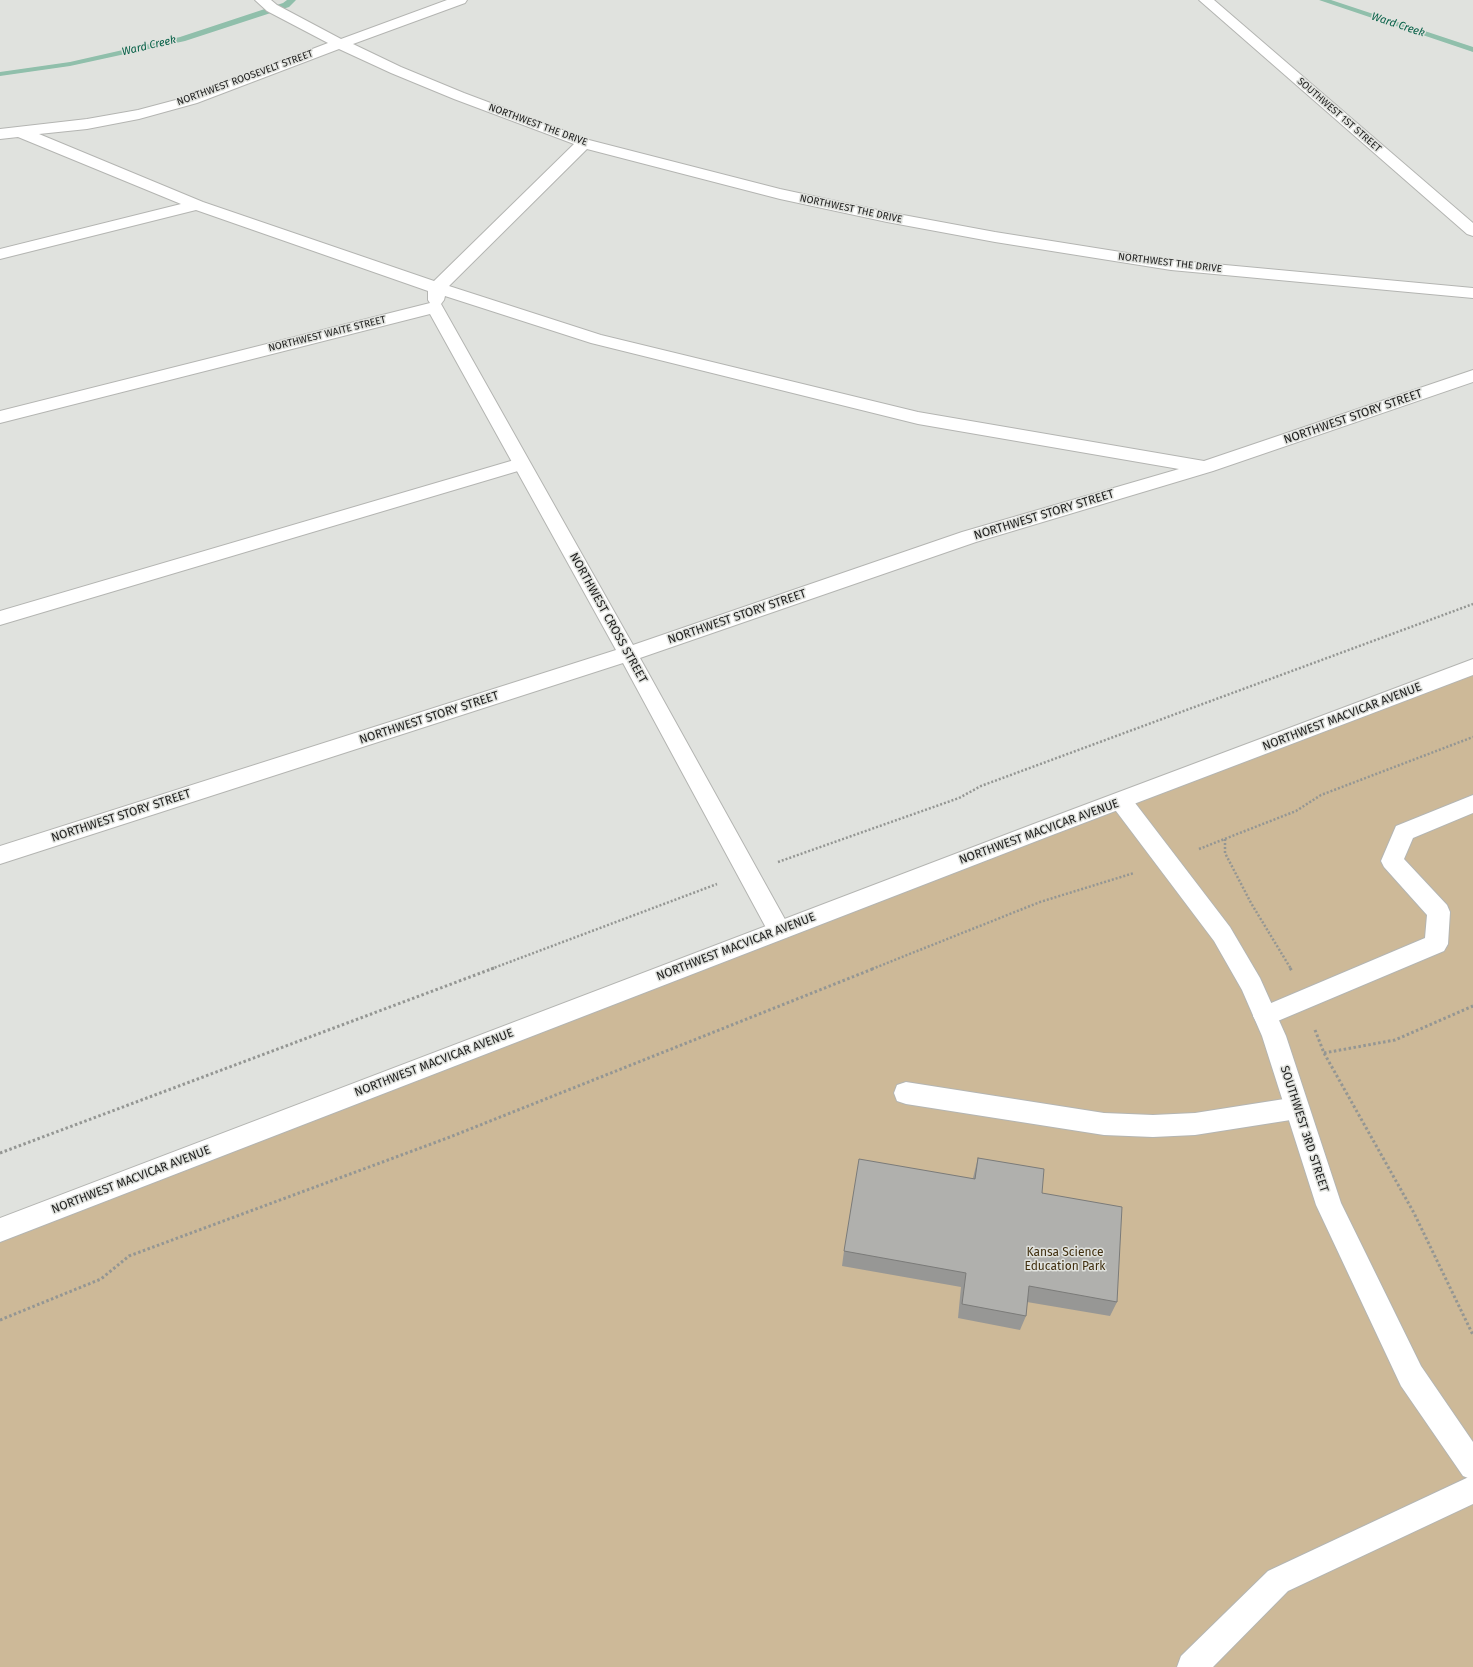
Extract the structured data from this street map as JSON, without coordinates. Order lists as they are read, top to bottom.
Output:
{
  "streets": {
    "street": [
      "NORTHWEST ROOSEVELT STREET",
      "SOUTHWEST 1ST STREET",
      "NORTHWEST THE DRIVE",
      "NORTHWEST WAITE STREET",
      "NORTHWEST STORY STREET",
      "NORTHWEST CROSS STREET",
      "NORTHWEST MACVICAR AVENUE",
      "SOUTHWEST 3RD STREET"
    ]
  },
  "crossings": [
    ["NORTHWEST ROOSEVELT STREET", "NORTHWEST THE DRIVE"],
    ["NORTHWEST WAITE STREET", "NORTHWEST CROSS STREET"],
    ["NORTHWEST STORY STREET", "NORTHWEST CROSS STREET"],
    ["NORTHWEST CROSS STREET", "NORTHWEST MACVICAR AVENUE"],
    ["NORTHWEST MACVICAR AVENUE", "SOUTHWEST 3RD STREET"]
  ],
  "water": ["Ward Creek"],
  "parks": ["Kansa Science Education Park"]
}
